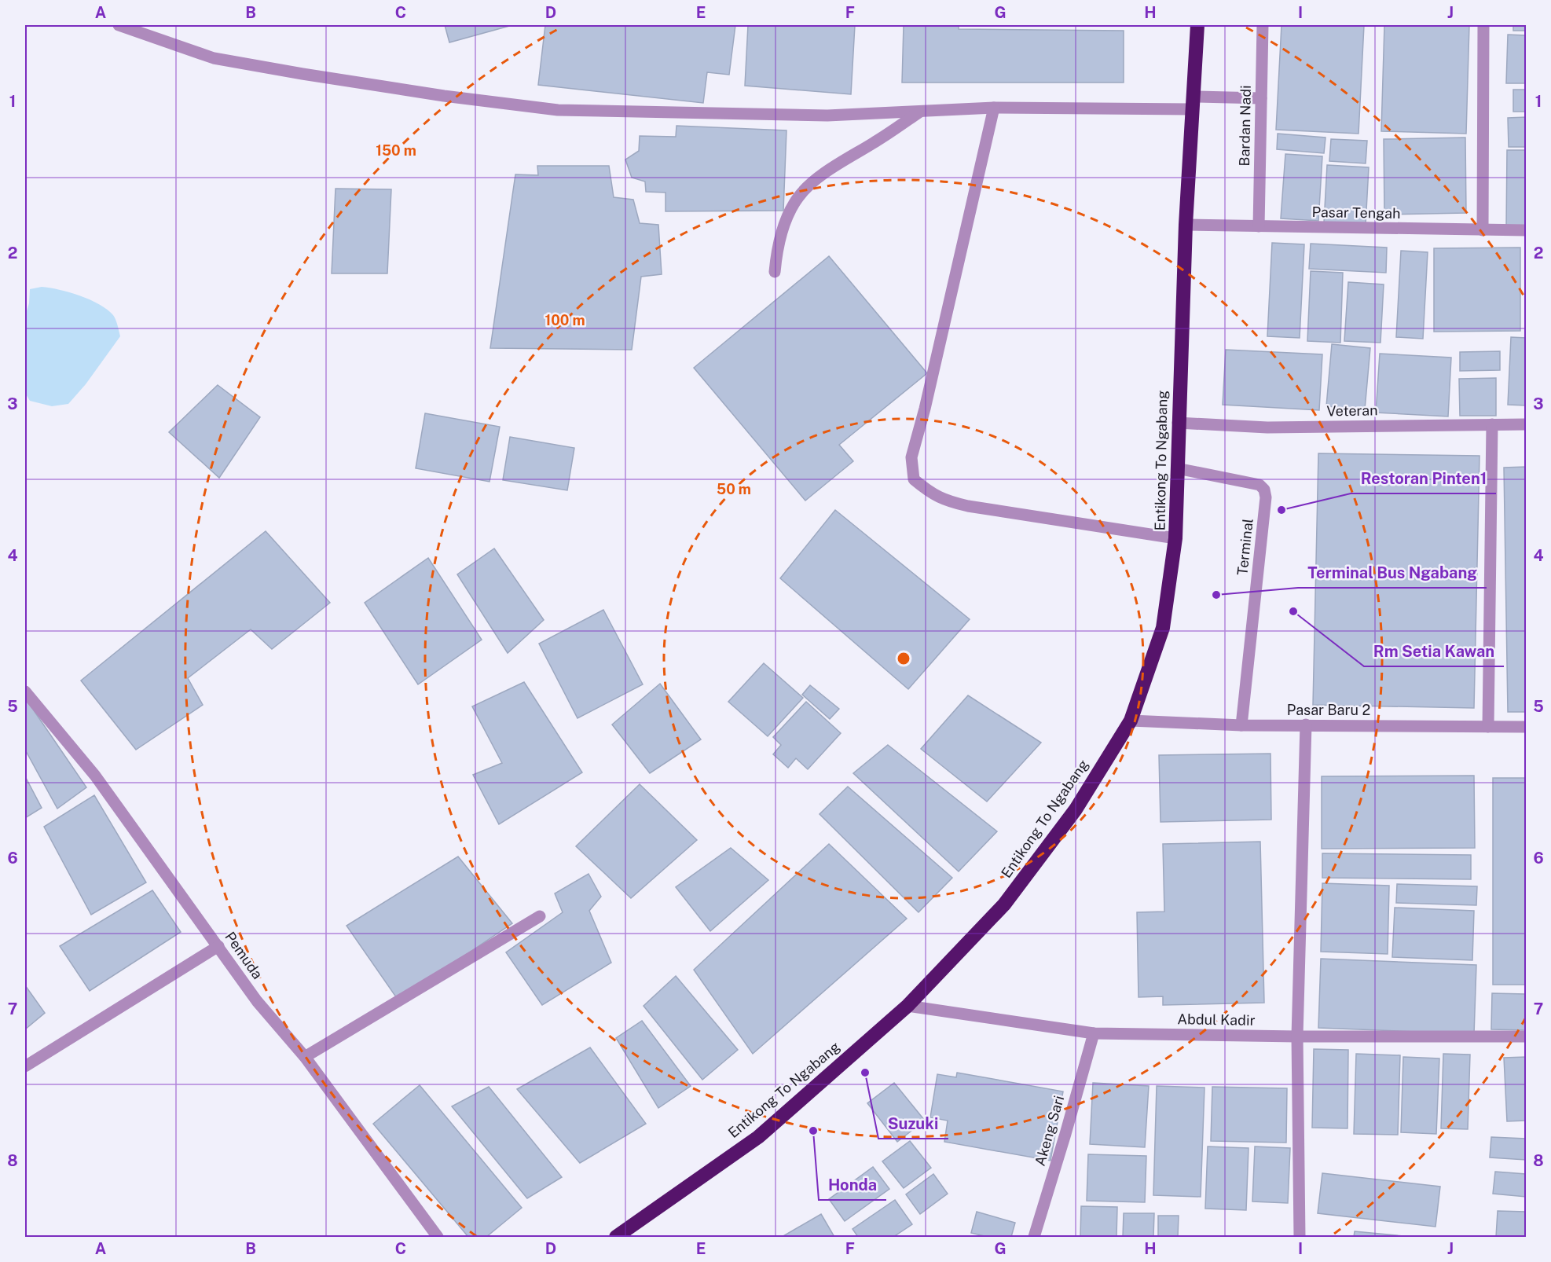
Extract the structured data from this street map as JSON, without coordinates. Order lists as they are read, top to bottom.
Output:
{
  "streets": {
    "highway": ["Entikong To Ngabang"],
    "street": [
      "Bardan Nadi",
      "Pasar Tengah",
      "Veteran",
      "Terminal",
      "Pasar Baru 2",
      "Pemuda",
      "Abdul Kadir",
      "Akeng Sari"
    ]
  },
  "crossings": [
    ["Bardan Nadi", "Pasar Tengah"],
    ["Pasar Tengah", "Entikong To Ngabang"],
    ["Veteran", "Entikong To Ngabang"],
    ["Entikong To Ngabang", "Terminal"],
    ["Entikong To Ngabang", "Pasar Baru 2"],
    ["Entikong To Ngabang", "Abdul Kadir"],
    ["Terminal", "Pasar Baru 2"],
    ["Abdul Kadir", "Akeng Sari"]
  ],
  "places": [
    "Restoran Pinten1",
    "Terminal Bus Ngabang",
    "Rm Setia Kawan",
    "Suzuki",
    "Honda"
  ],
  "grid": {
    "columns": [
      "A",
      "B",
      "C",
      "D",
      "E",
      "F",
      "G",
      "H",
      "I",
      "J"
    ],
    "rows": [
      "1",
      "2",
      "3",
      "4",
      "5",
      "6",
      "7",
      "8"
    ]
  },
  "rings": ["150 m", "100 m", "50 m"]
}
